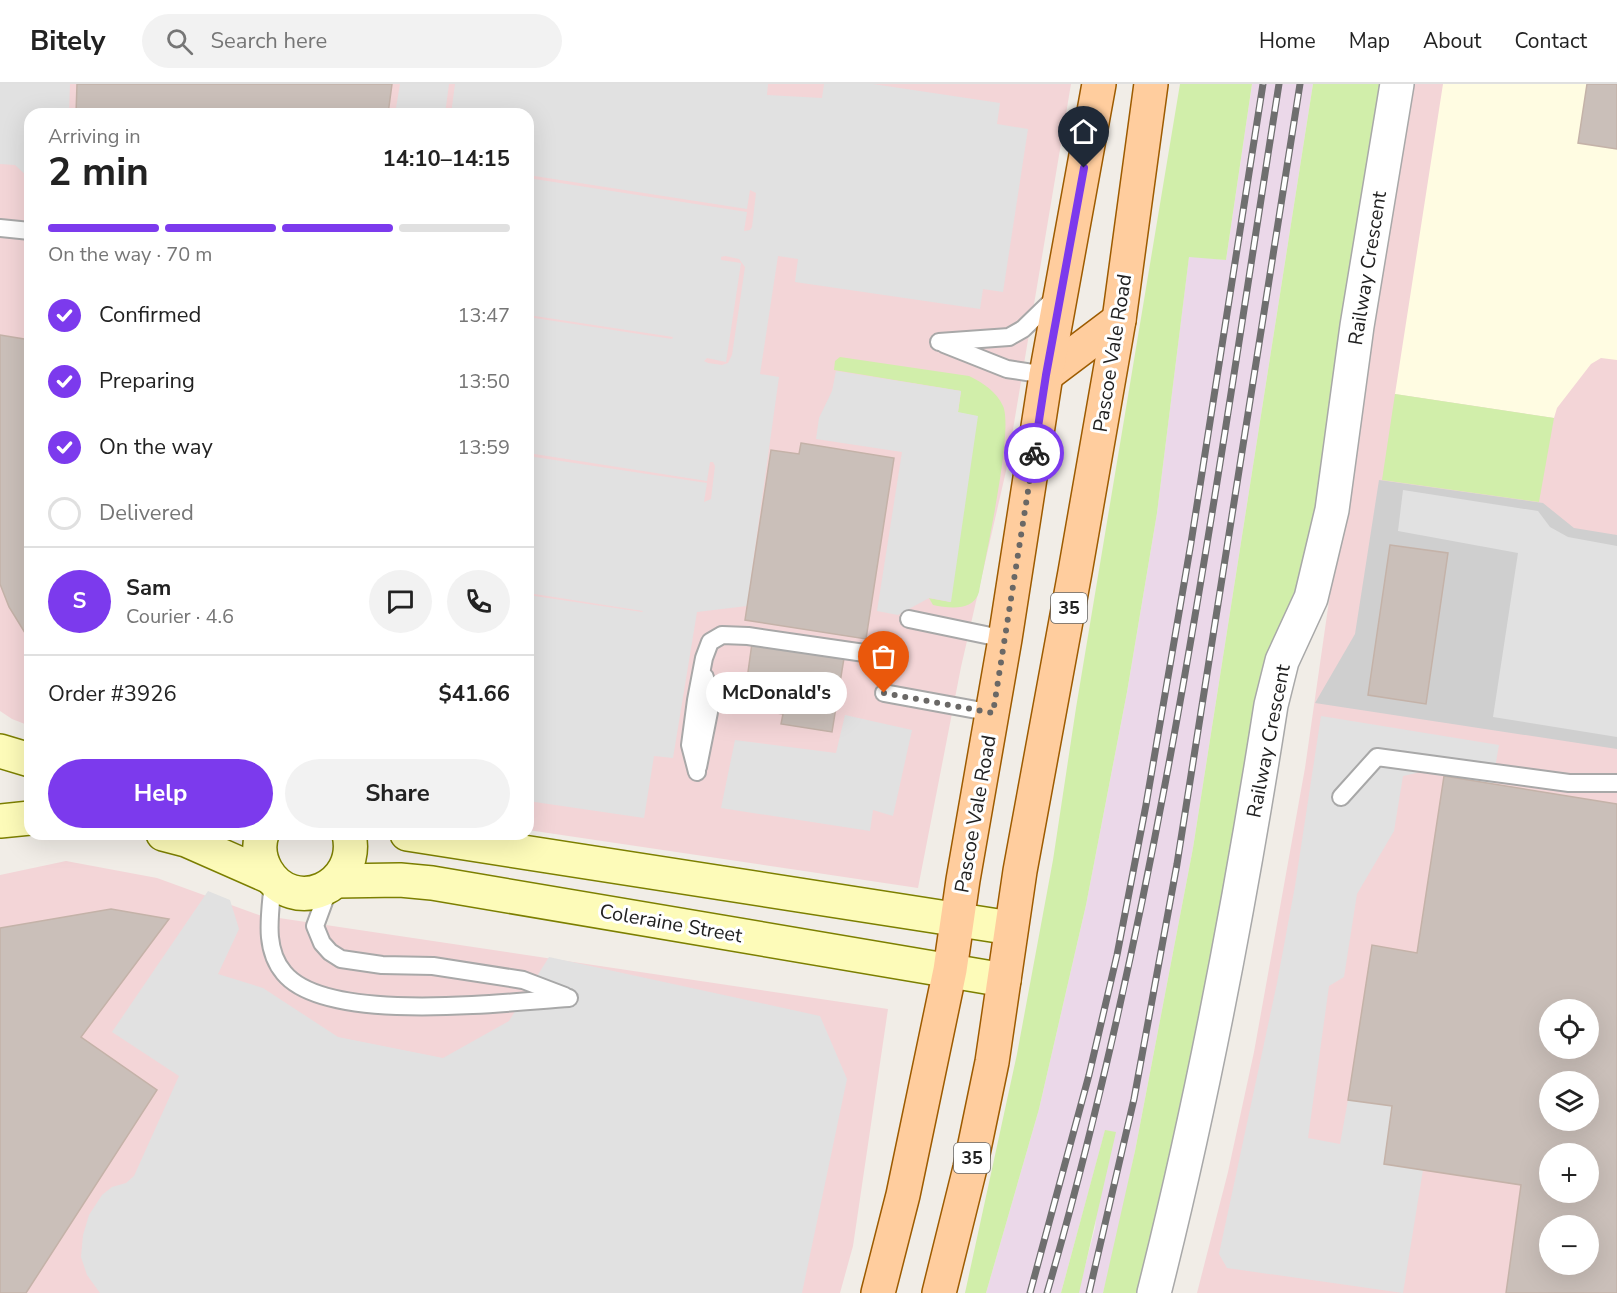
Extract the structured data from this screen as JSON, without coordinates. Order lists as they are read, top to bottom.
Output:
{
  "streets": {
    "main road": ["Pascoe Vale Road", "35"],
    "street": ["Railway Crescent", "Coleraine Street"]
  },
  "crossings": [
    ["Pascoe Vale Road", "Coleraine Street"]
  ],
  "places": ["McDonald's"],
  "page": {
    "header": "Bitely",
    "search": "Search here",
    "nav": [
      "Home",
      "Map",
      "About",
      "Contact"
    ],
    "heading": ["2 min", "Arriving in", "14:10–14:15"],
    "panel": [
      "Sam",
      "Courier · 4.6",
      "Order #3926",
      "$41.66"
    ],
    "bar": "On the way · 70 m",
    "list": [
      ["Confirmed", "13:47"],
      ["Preparing", "13:50"],
      ["On the way", "13:59"],
      "Delivered"
    ],
    "round": "S",
    "bubble": "McDonald's",
    "buttons": ["Help", "Share"],
    "map_buttons": ["+", "−"]
  }
}
